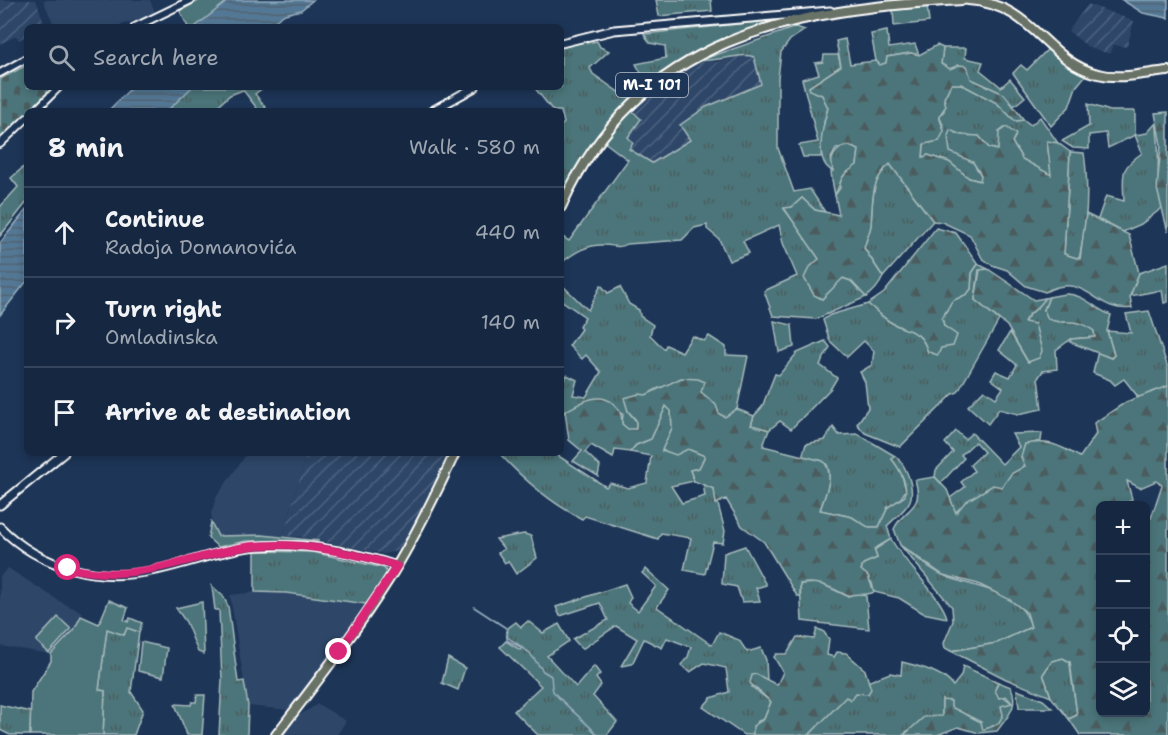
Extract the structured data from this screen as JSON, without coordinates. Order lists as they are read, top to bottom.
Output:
{
  "streets": {
    "main road": ["M-I 101"]
  },
  "page": {
    "search": "Search here",
    "heading": ["8 min", "Walk · 580 m"],
    "list": [
      ["Continue", "Radoja Domanovića", "440 m"],
      ["Turn right", "Omladinska", "140 m"],
      "Arrive at destination"
    ],
    "map_buttons": ["+", "−"]
  }
}
